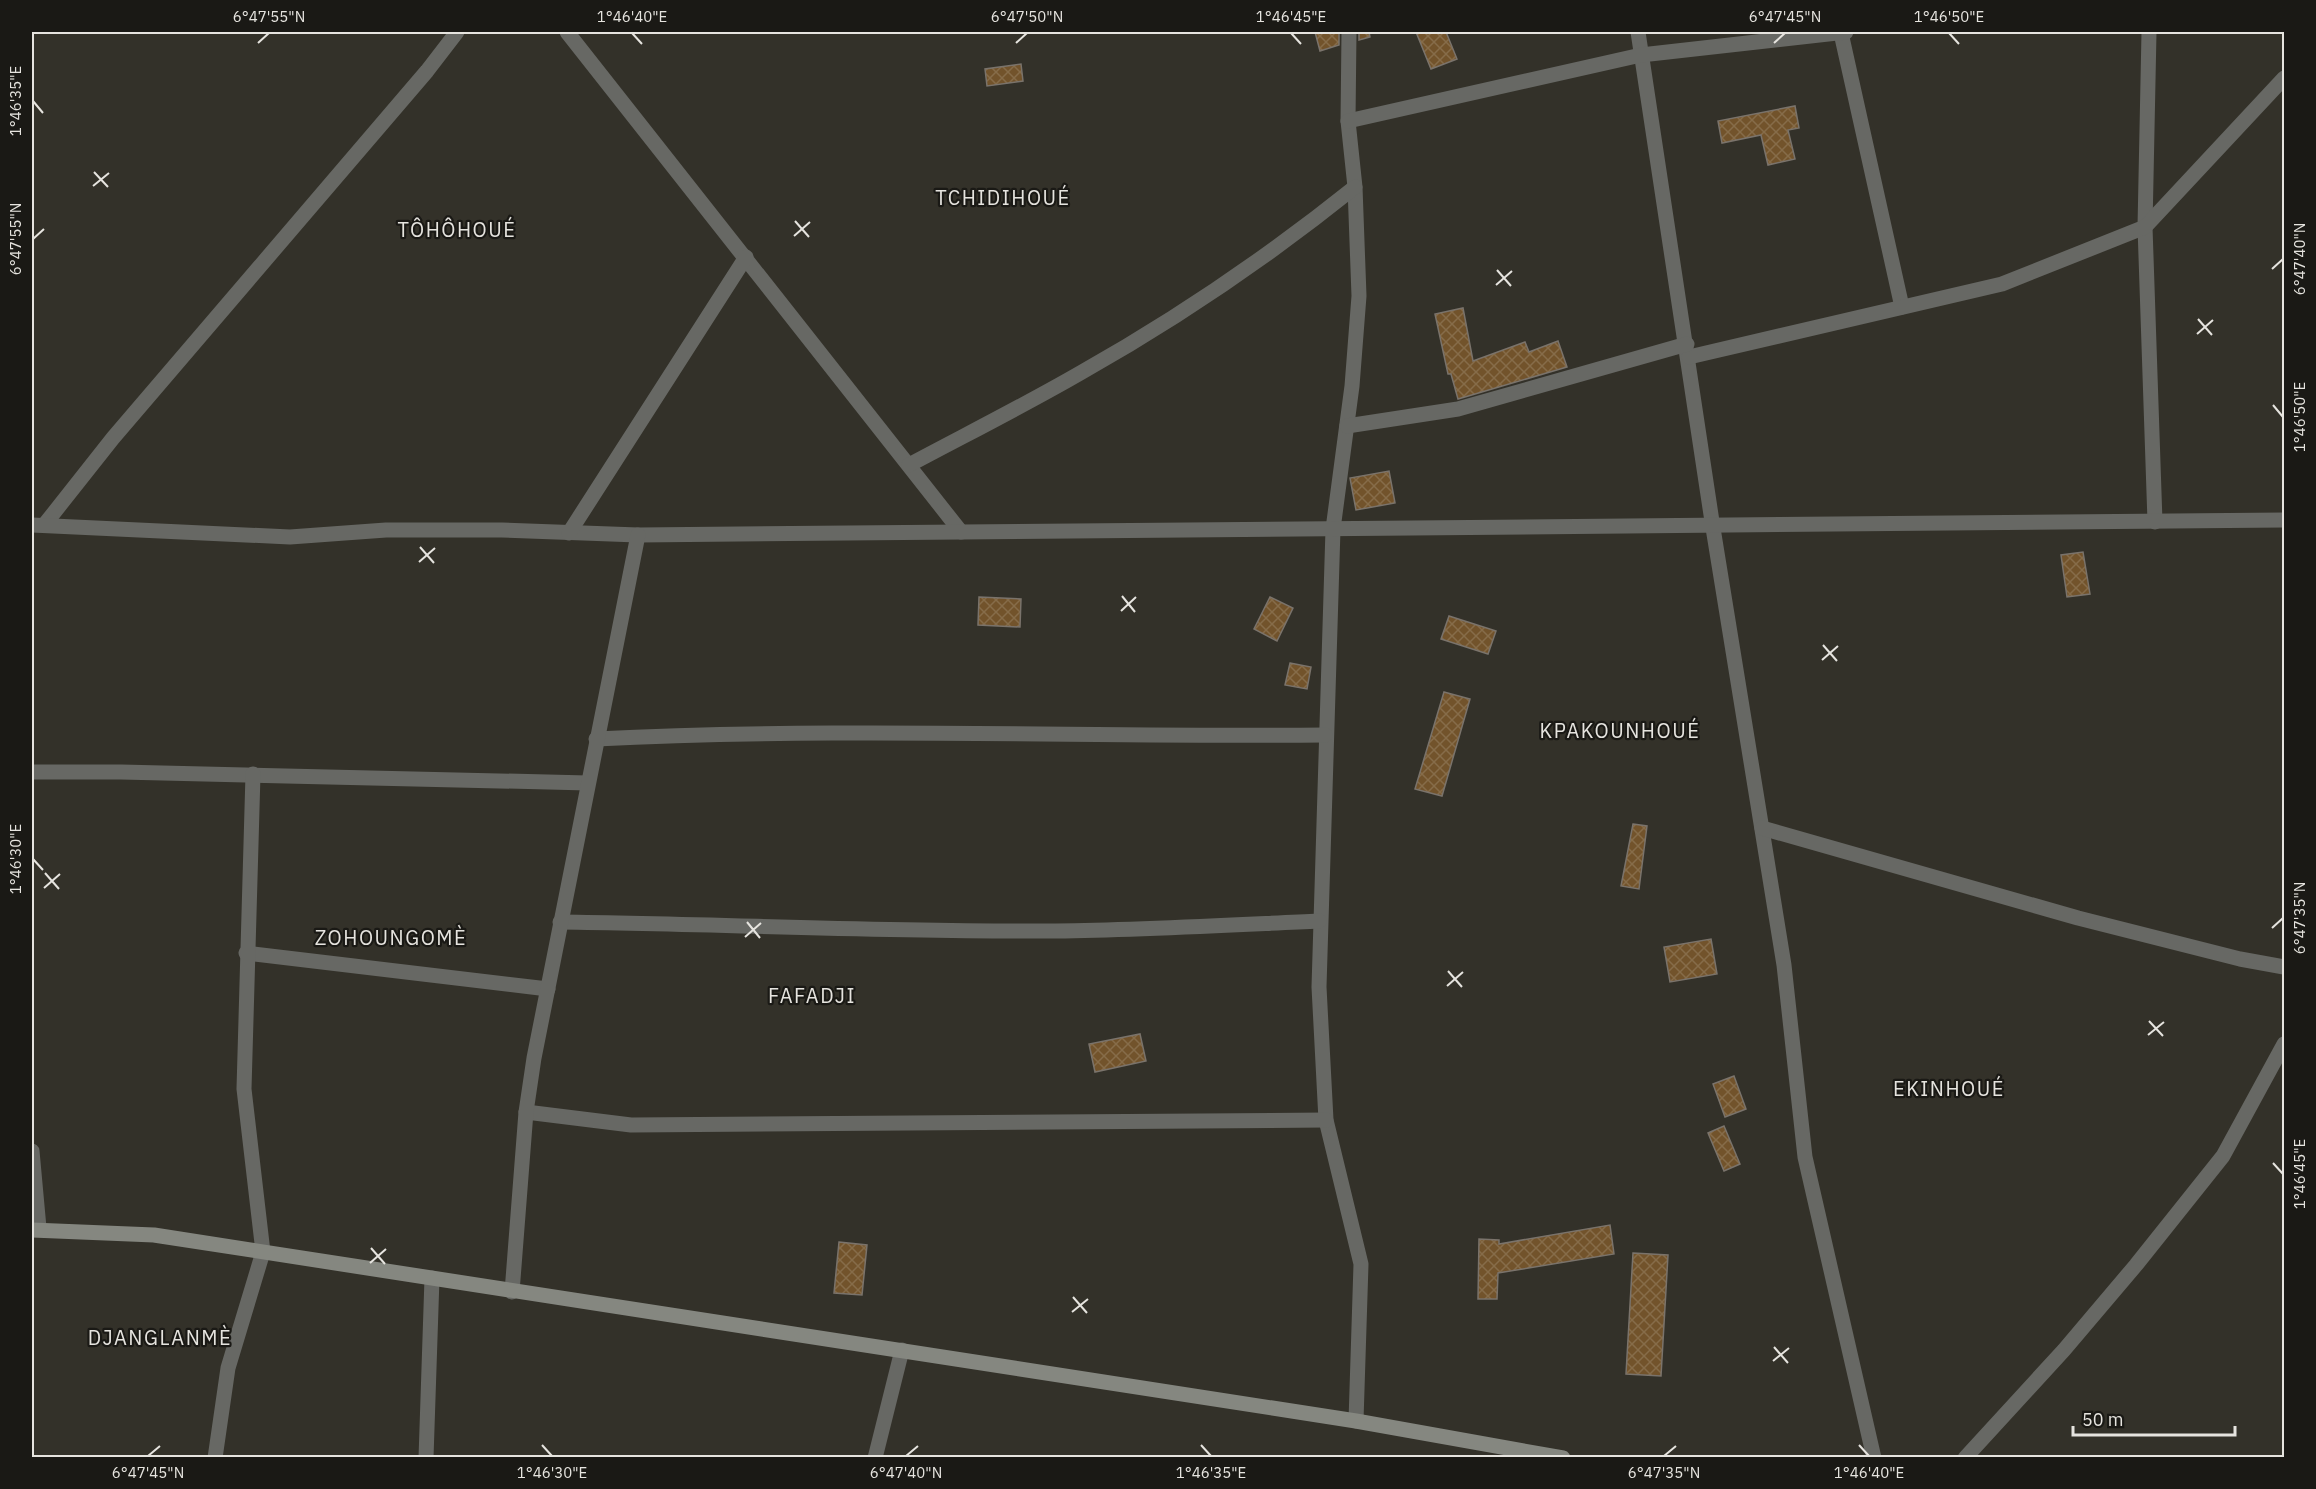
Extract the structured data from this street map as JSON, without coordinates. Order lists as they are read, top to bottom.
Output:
{
  "districts": [
    "TCHIDIHOUÉ",
    "TÔHÔHOUÉ",
    "KPAKOUNHOUÉ",
    "ZOHOUNGOMÈ",
    "FAFADJI",
    "EKINHOUÉ",
    "DJANGLANMÈ"
  ],
  "scale_bar": "50 m",
  "coordinates": [
    "6°47'55\"N",
    "1°46'40\"E",
    "6°47'50\"N",
    "1°46'45\"E",
    "6°47'45\"N",
    "1°46'50\"E",
    "1°46'35\"E",
    "6°47'40\"N",
    "1°46'30\"E",
    "6°47'35\"N"
  ]
}
